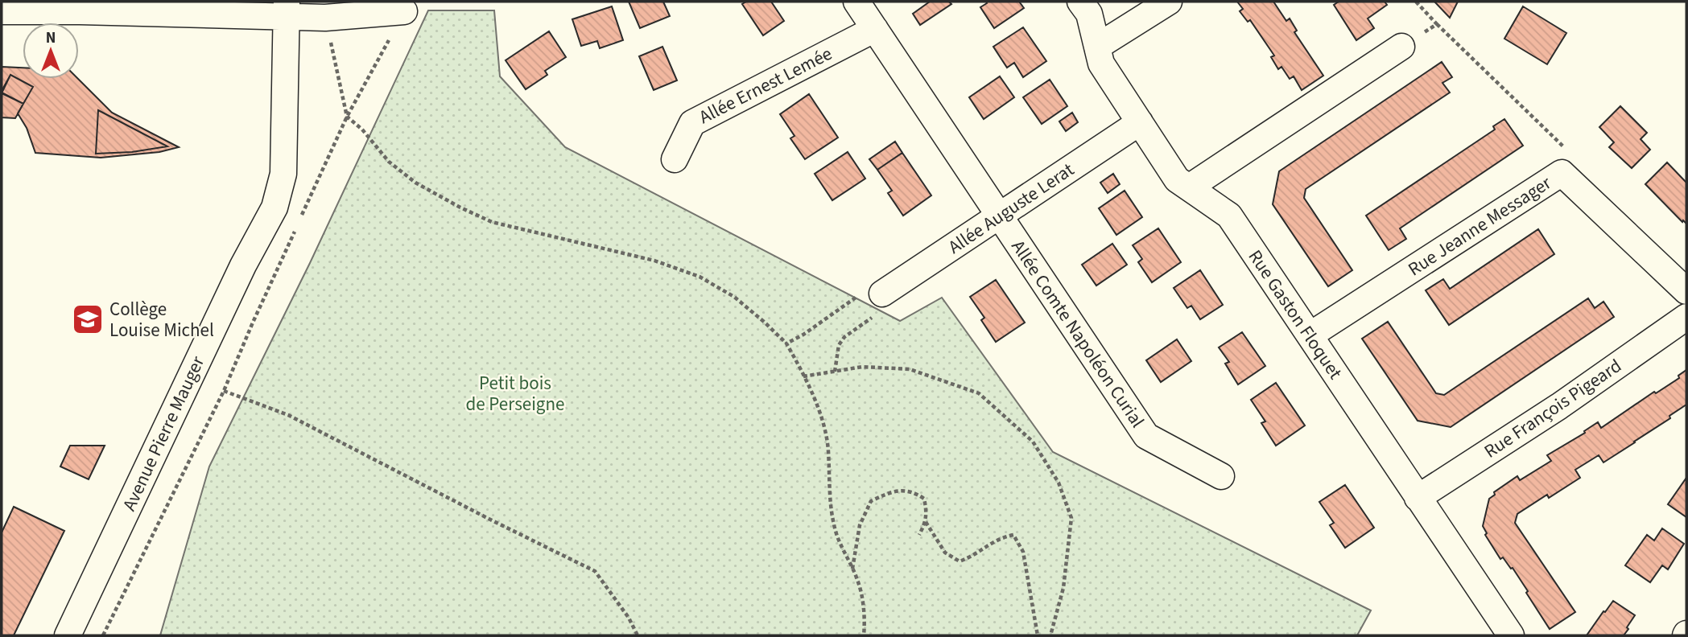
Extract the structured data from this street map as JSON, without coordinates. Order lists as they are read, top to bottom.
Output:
{
  "streets": {
    "street": [
      "Allée Ernest Lemée",
      "Allée Auguste Lerat",
      "Rue Jeanne Messager",
      "Rue Gaston Floquet",
      "Allée Comte Napoléon Curial",
      "Rue François Pigeard",
      "Avenue Pierre Mauger"
    ]
  },
  "crossings": [
    ["Allée Auguste Lerat", "Rue Gaston Floquet"],
    ["Allée Auguste Lerat", "Allée Comte Napoléon Curial"],
    ["Rue Jeanne Messager", "Rue Gaston Floquet"],
    ["Rue Gaston Floquet", "Rue François Pigeard"]
  ],
  "parks": ["Petit bois de Perseigne"],
  "places": {
    "school or university": ["Collège Louise Michel"]
  },
  "north": "top"
}
